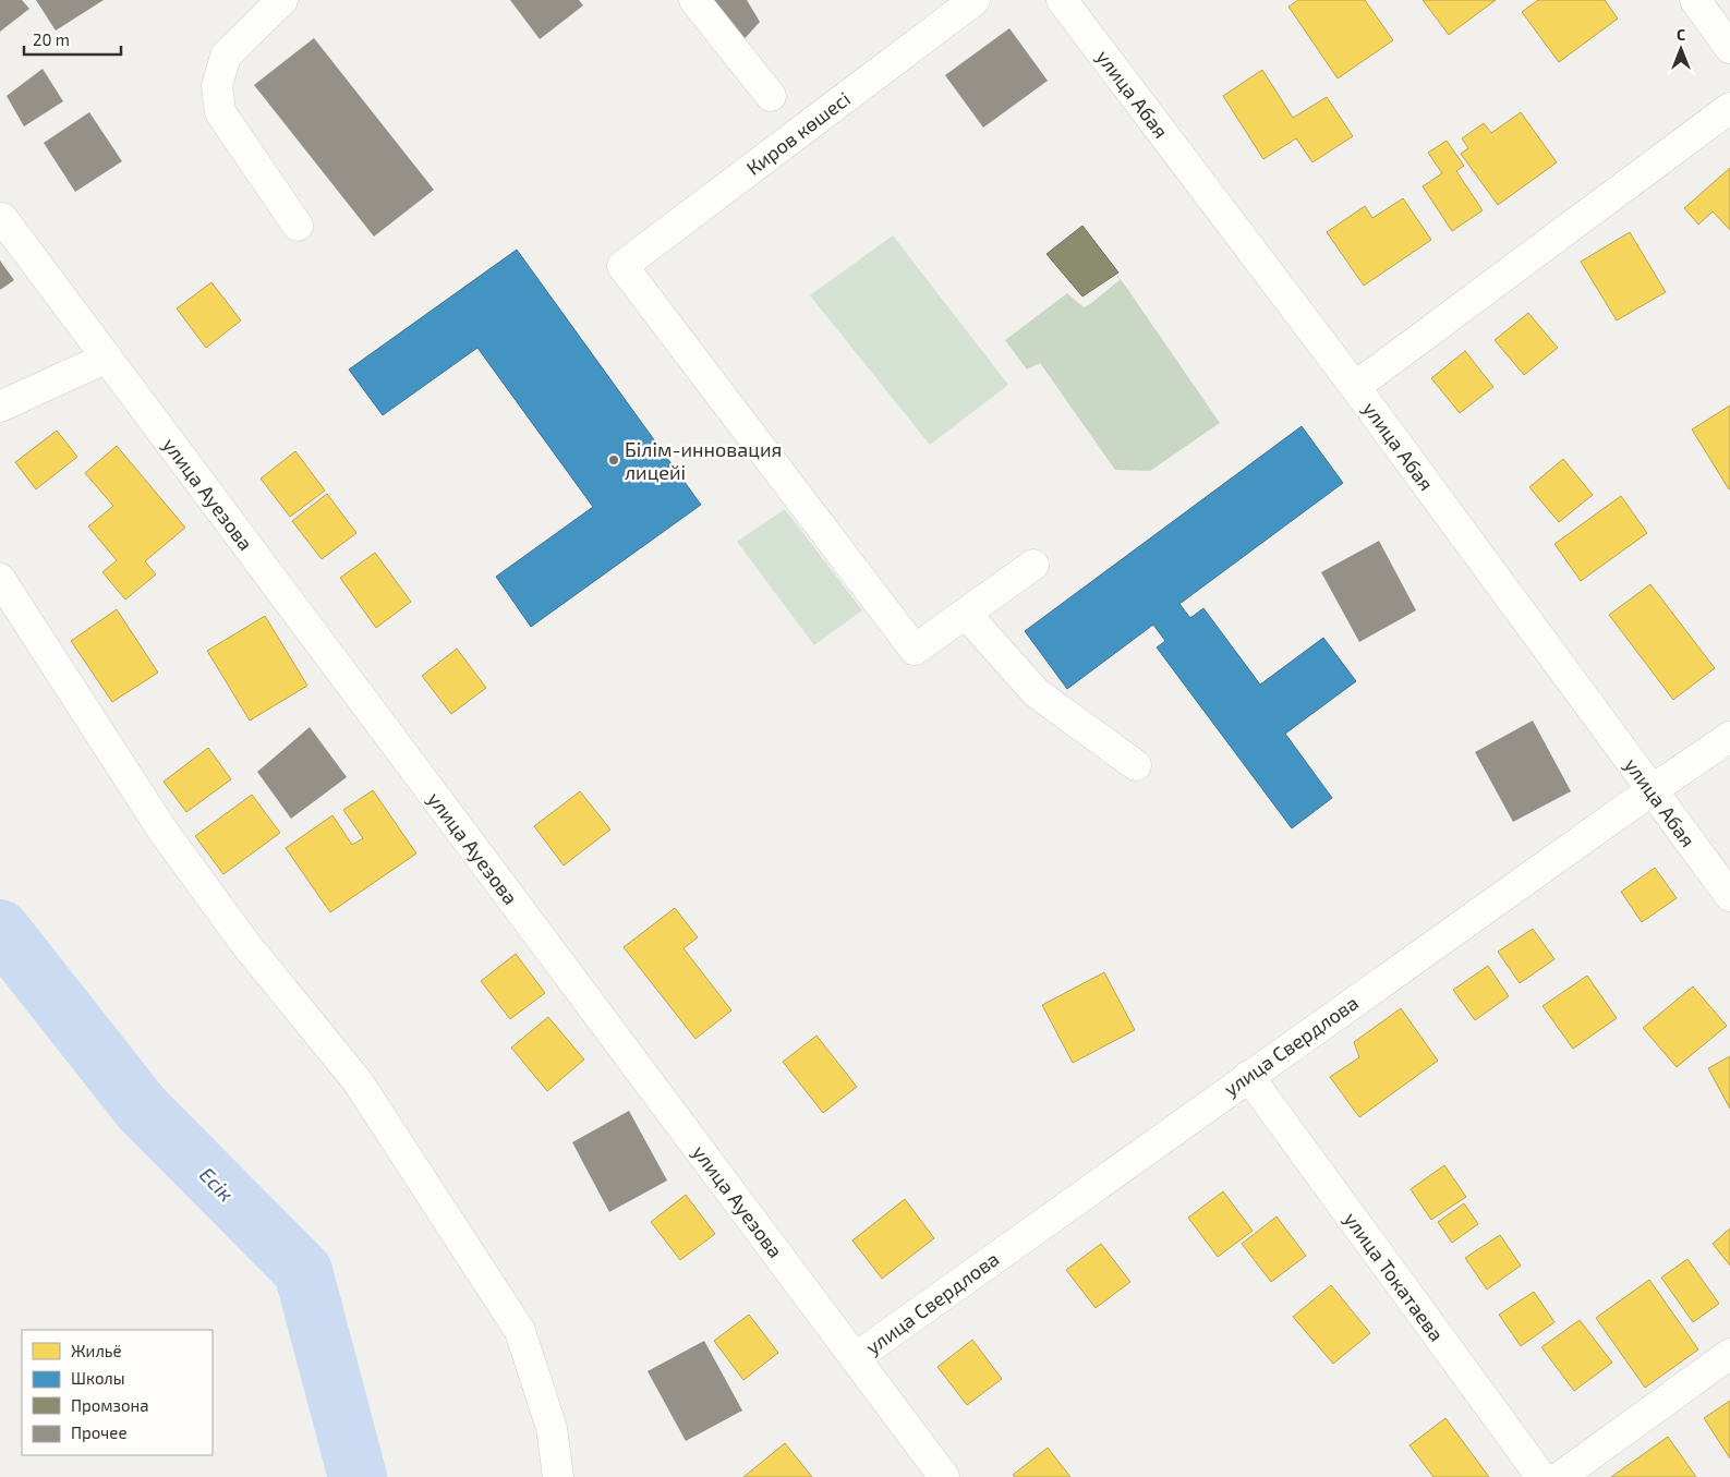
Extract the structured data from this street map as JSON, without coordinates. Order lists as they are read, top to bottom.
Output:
{
  "streets": {
    "street": [
      "улица Абая",
      "Киров көшесі",
      "улица Ауезова",
      "улица Свердлова",
      "улица Токатаева"
    ]
  },
  "crossings": [
    ["улица Абая", "улица Свердлова"],
    ["улица Ауезова", "улица Свердлова"],
    ["улица Свердлова", "улица Токатаева"]
  ],
  "water": ["Есік"],
  "places": ["Білім-инновация лицейі"],
  "legend": [
    "Жильё",
    "Школы",
    "Промзона",
    "Прочее"
  ],
  "scale_bar": "20 m",
  "north": "top"
}
